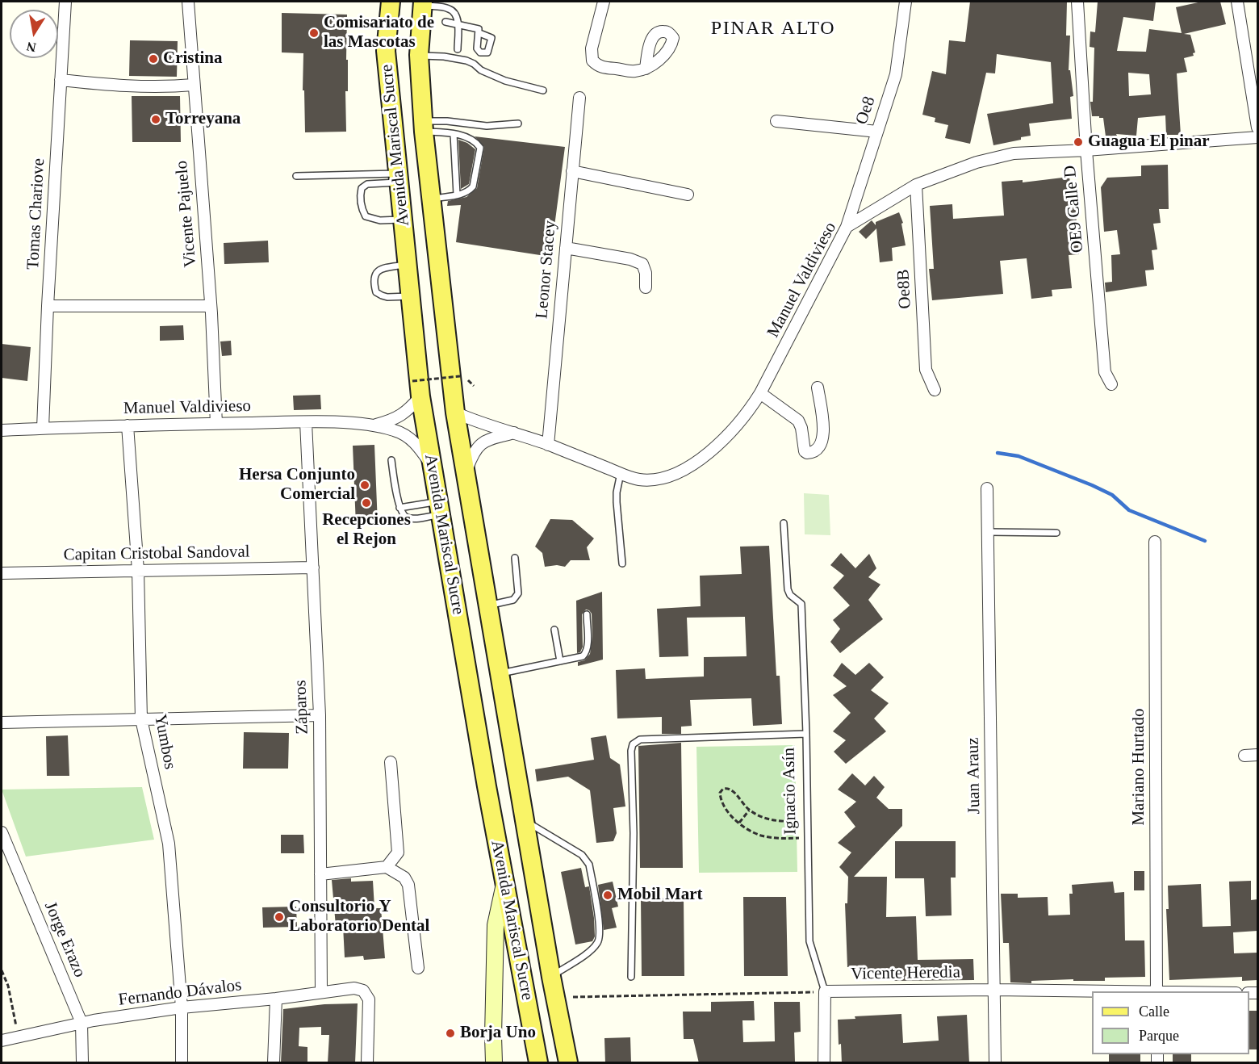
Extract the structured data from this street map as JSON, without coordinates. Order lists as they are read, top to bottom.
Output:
{
  "streets": {
    "main road": ["Avenida Mariscal Sucre"],
    "street": [
      "Oe8",
      "OE9 Calle D",
      "Tomas Chariove",
      "Vicente Pajuelo",
      "Leonor Stacey",
      "Manuel Valdivieso",
      "Oe8B",
      "Capitan Cristobal Sandoval",
      "Záparos",
      "Yumbos",
      "Mariano Hurtado",
      "Juan Arauz",
      "Ignacio Asín",
      "Jorge Erazo",
      "Vicente Heredia",
      "Fernando Dávalos"
    ]
  },
  "crossings": [
    ["Oe8", "Manuel Valdivieso"],
    ["Avenida Mariscal Sucre", "Manuel Valdivieso"],
    ["OE9 Calle D", "Manuel Valdivieso"],
    ["Tomas Chariove", "Manuel Valdivieso"],
    ["Vicente Pajuelo", "Manuel Valdivieso"],
    ["Leonor Stacey", "Manuel Valdivieso"],
    ["Manuel Valdivieso", "Oe8B"],
    ["Manuel Valdivieso", "Záparos"],
    ["Manuel Valdivieso", "Yumbos"],
    ["Capitan Cristobal Sandoval", "Záparos"],
    ["Capitan Cristobal Sandoval", "Yumbos"],
    ["Záparos", "Fernando Dávalos"],
    ["Yumbos", "Fernando Dávalos"],
    ["Juan Arauz", "Vicente Heredia"],
    ["Ignacio Asín", "Vicente Heredia"],
    ["Jorge Erazo", "Fernando Dávalos"]
  ],
  "districts": ["PINAR ALTO"],
  "places": [
    "Comisariato de las Mascotas",
    "Cristina",
    "Torreyana",
    "Guagua El pinar",
    "Hersa Conjunto Comercial",
    "Recepciones el Rejon",
    "Mobil Mart",
    "Consultorio Y Laboratorio Dental",
    "Borja Uno"
  ],
  "legend": ["Calle", "Parque"],
  "north": "bottom"
}
